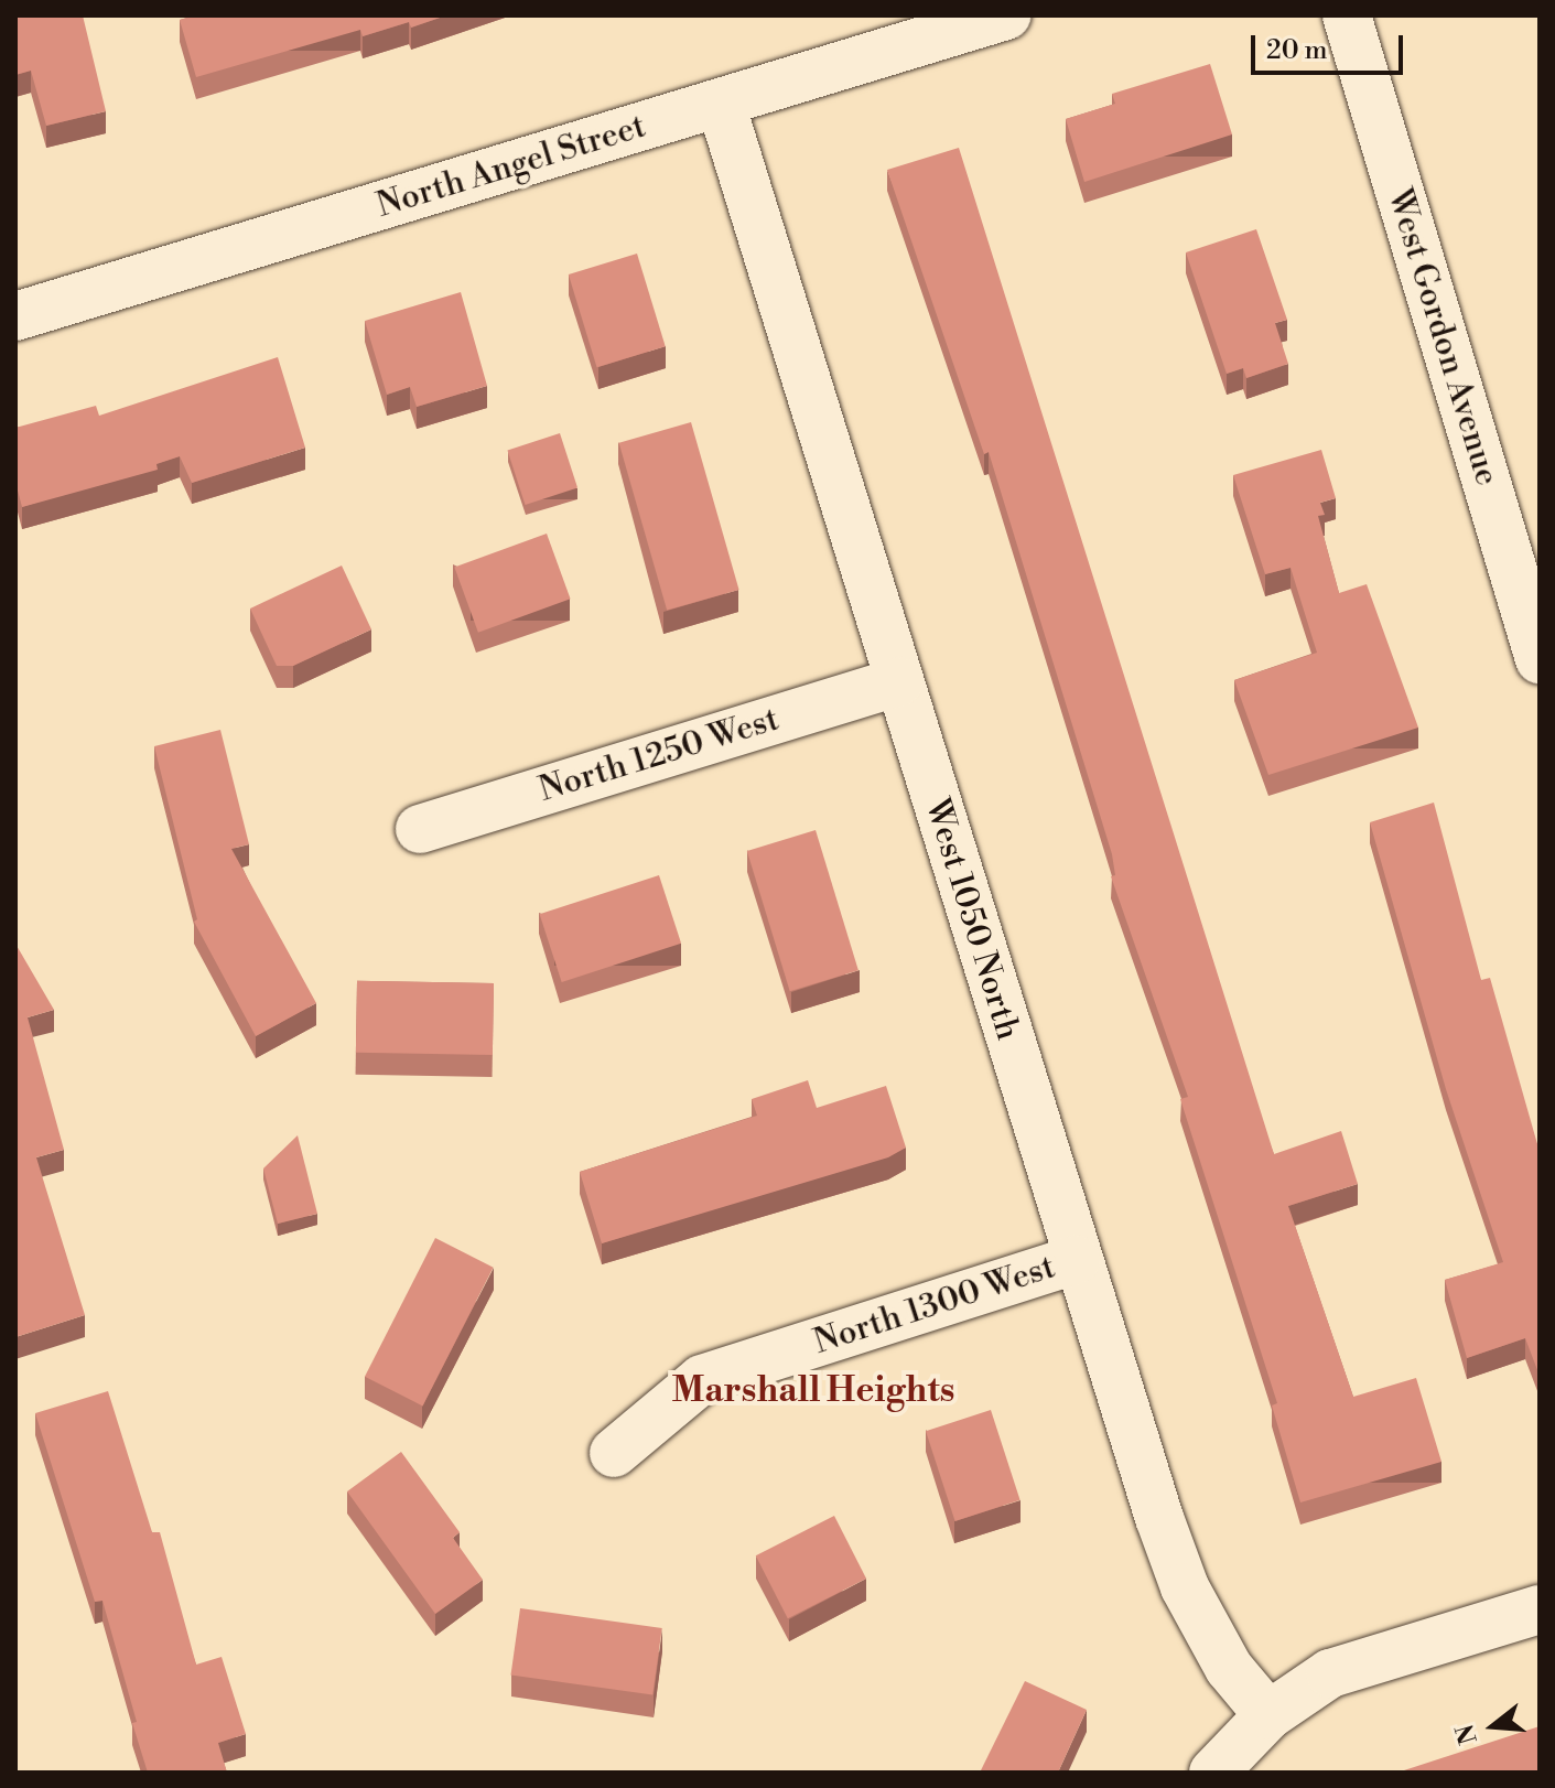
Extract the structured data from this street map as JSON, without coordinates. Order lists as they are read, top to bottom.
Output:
{
  "streets": {
    "street": [
      "North Angel Street",
      "West Gordon Avenue",
      "North 1250 West",
      "West 1050 North",
      "North 1300 West"
    ]
  },
  "crossings": [
    ["North Angel Street", "West 1050 North"],
    ["North 1250 West", "West 1050 North"],
    ["West 1050 North", "North 1300 West"]
  ],
  "districts": ["Marshall Heights"],
  "scale_bar": "20 m",
  "north": "left"
}
